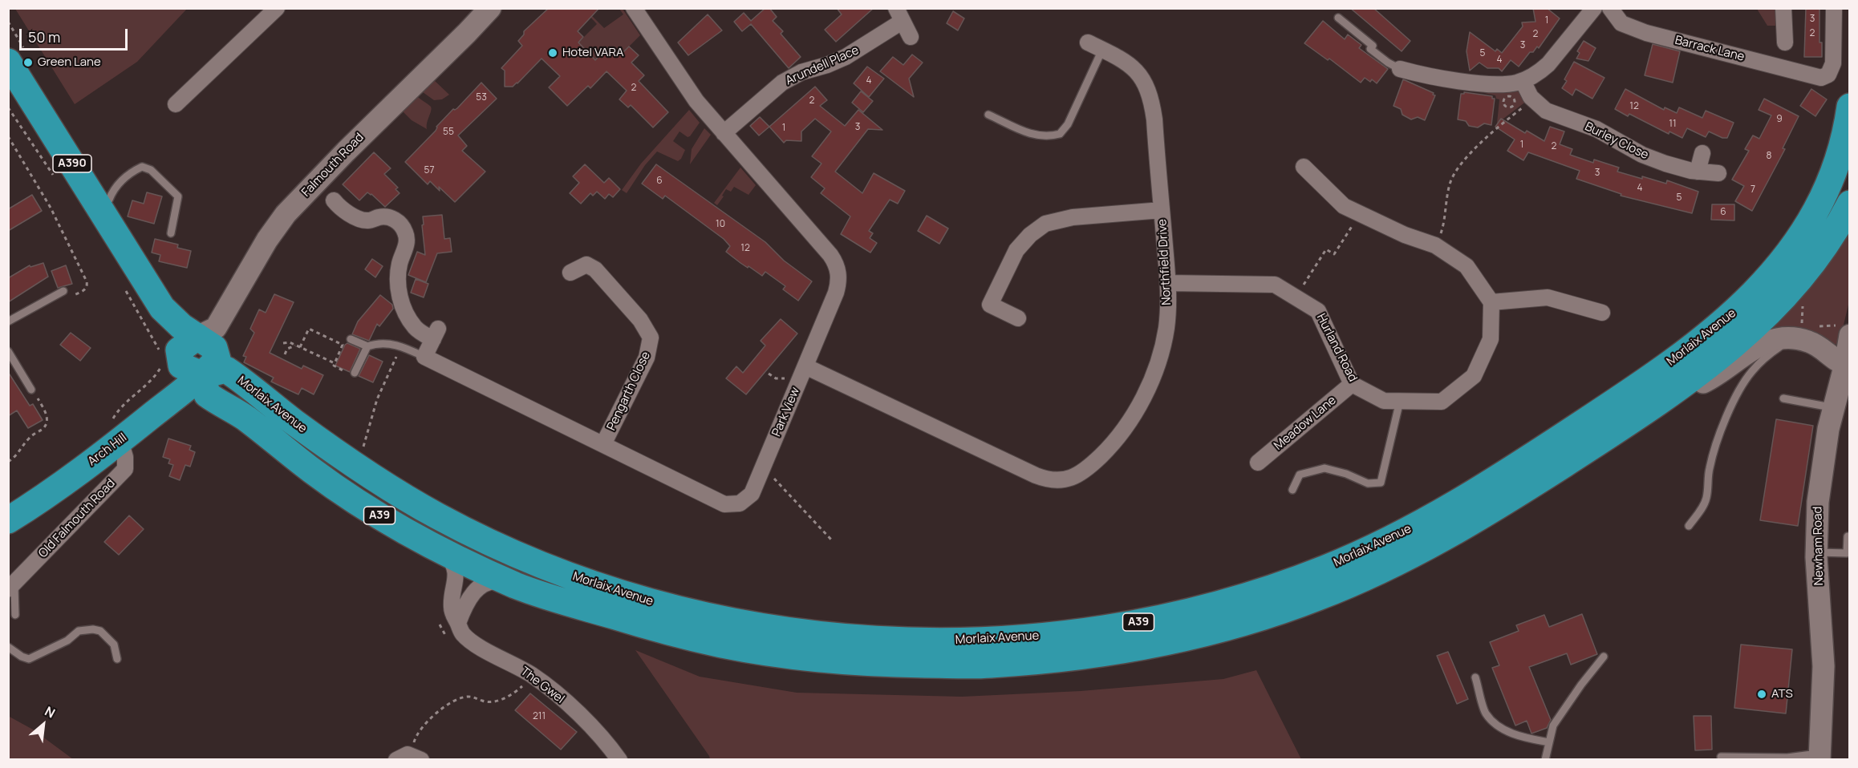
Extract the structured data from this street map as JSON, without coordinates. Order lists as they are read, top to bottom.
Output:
{
  "streets": {
    "highway": [
      "A390",
      "Morlaix Avenue",
      "Arch Hill",
      "A39"
    ],
    "street": [
      "Barrack Lane",
      "Arundell Place",
      "Burley Close",
      "Falmouth Road",
      "Northfield Drive",
      "Hurland Road",
      "Pengarth Close",
      "Park View",
      "Meadow Lane",
      "Old Falmouth Road",
      "Newham Road",
      "The Gwel"
    ]
  },
  "crossings": [
    ["Arundell Place", "Park View"],
    ["A390", "Falmouth Road"],
    ["Northfield Drive", "Hurland Road"],
    ["Northfield Drive", "Park View"],
    ["Morlaix Avenue", "Arch Hill"],
    ["Morlaix Avenue", "The Gwel"],
    ["Hurland Road", "Meadow Lane"],
    ["Pengarth Close", "Park View"],
    ["Arch Hill", "Old Falmouth Road"]
  ],
  "places": ["Hotel VARA", "Green Lane", "ATS"],
  "house_numbers": [
    "3",
    "1",
    "2",
    "2",
    "3",
    "5",
    "4",
    "4",
    "2",
    "53",
    "2",
    "12",
    "9",
    "11",
    "3",
    "1",
    "55",
    "1",
    "2",
    "8",
    "57",
    "3",
    "6",
    "4",
    "7",
    "5",
    "6",
    "10",
    "12",
    "211"
  ],
  "scale_bar": "50 m",
  "north": "top right"
}
